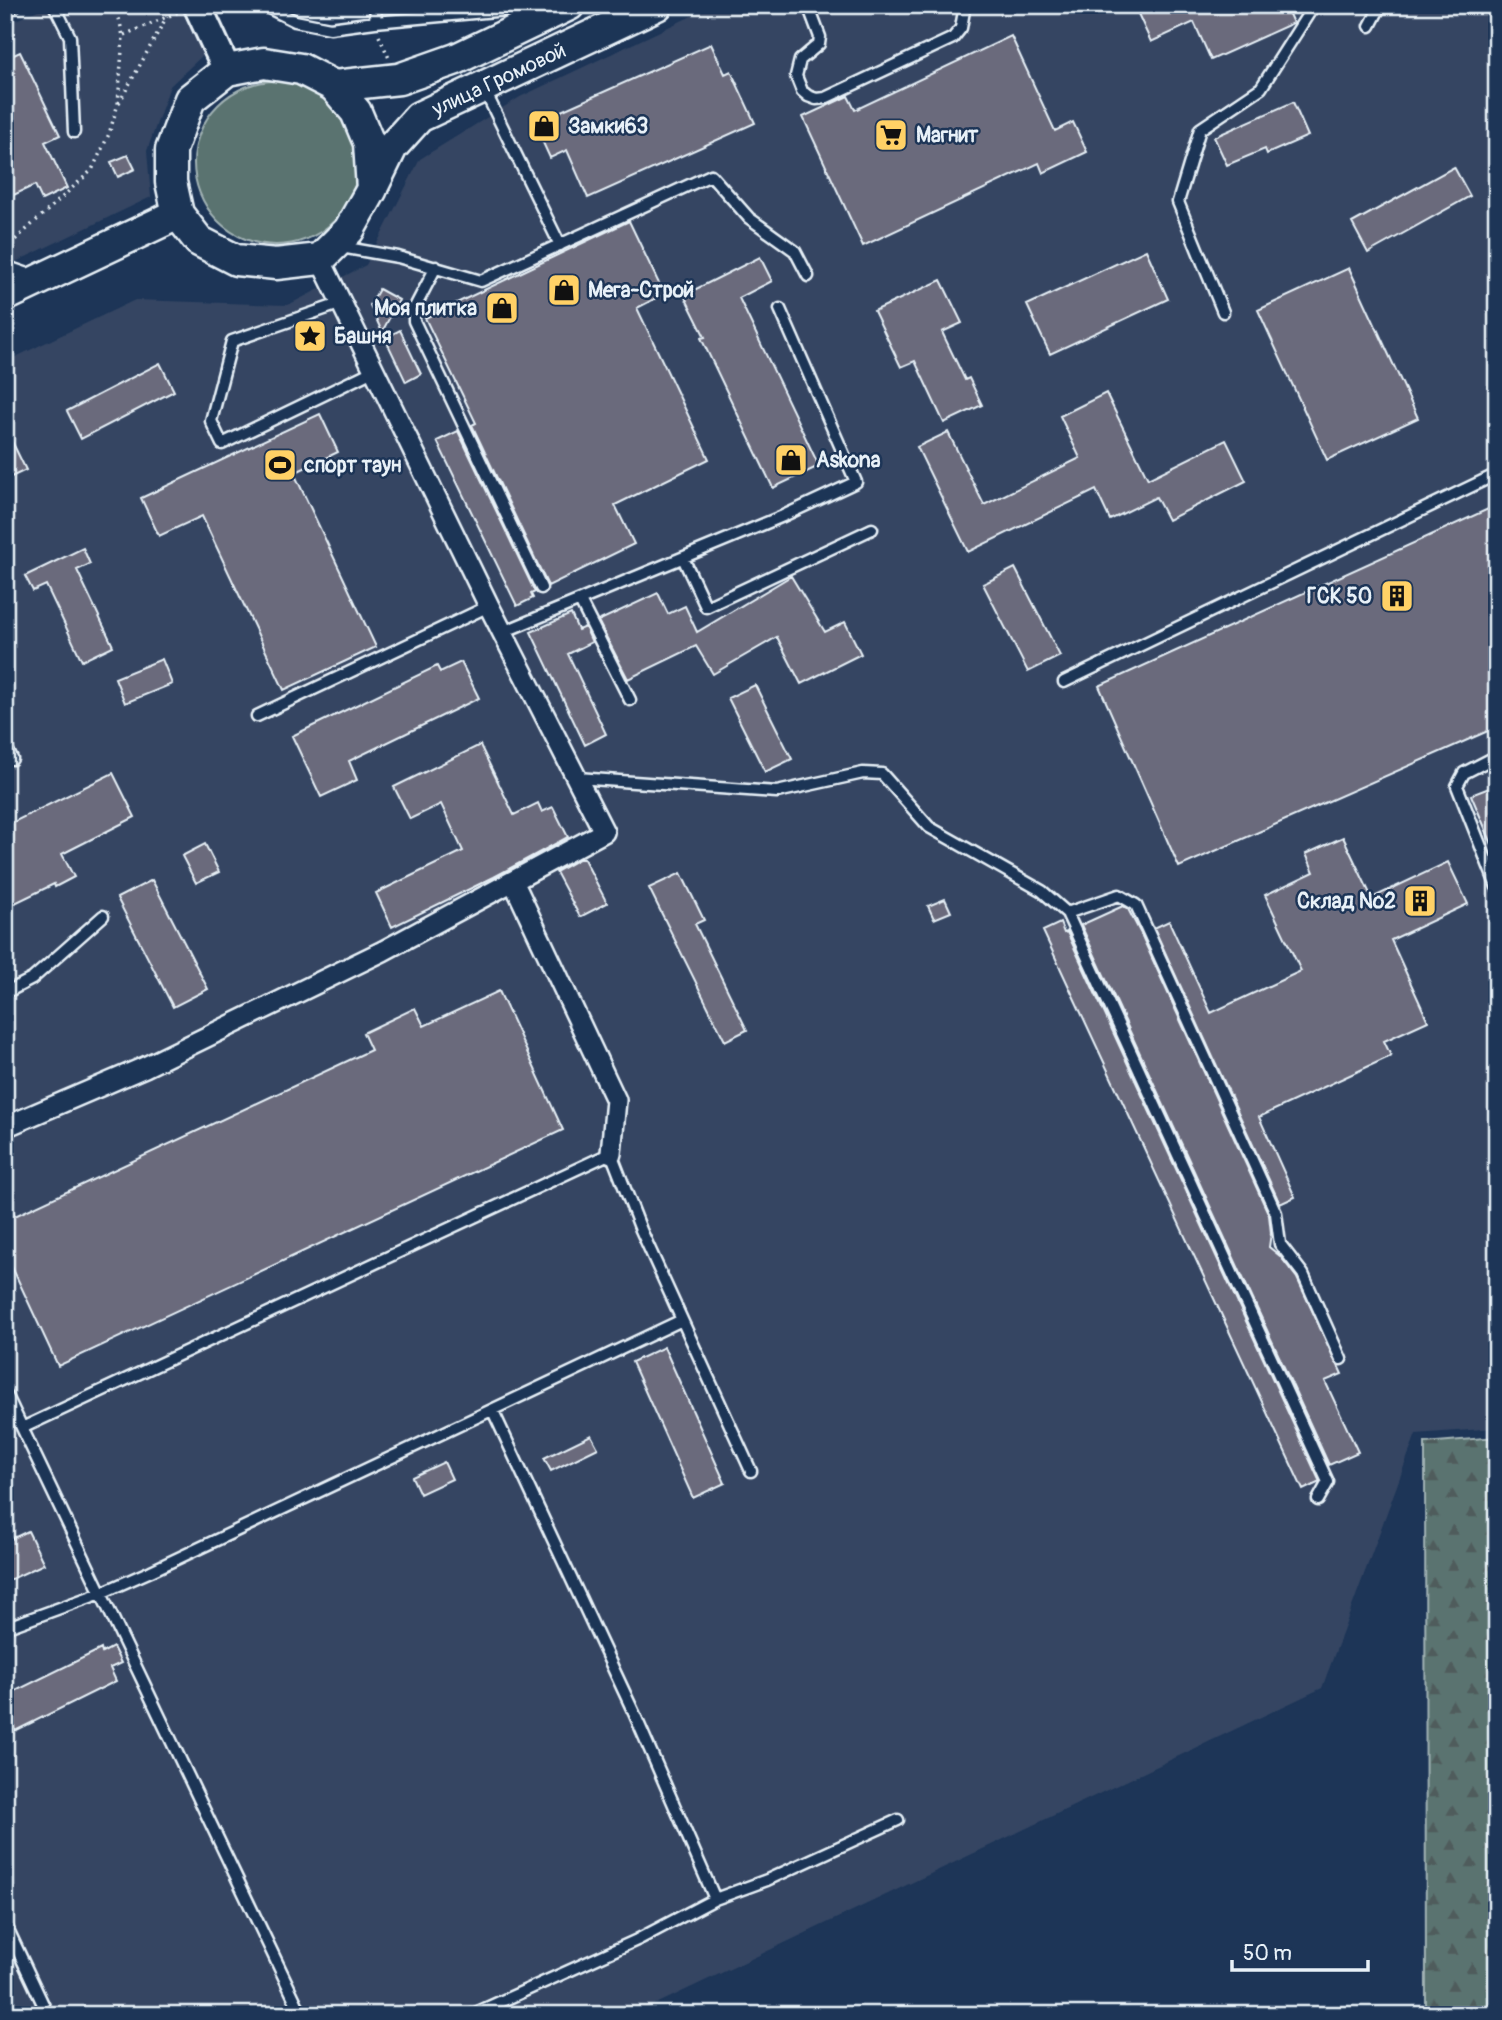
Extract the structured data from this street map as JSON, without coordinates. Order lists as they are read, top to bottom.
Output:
{
  "streets": {
    "main road": ["улица Громовой"]
  },
  "places": {
    "shop": [
      "Замки63",
      "Мега-Строй",
      "Моя плитка",
      "Askona"
    ],
    "supermarket": ["Магнит"],
    "place": ["Башня"],
    "sports": ["спорт таун"],
    "building": ["ГСК 50", "Склад №2"]
  },
  "scale_bar": "50 m"
}
